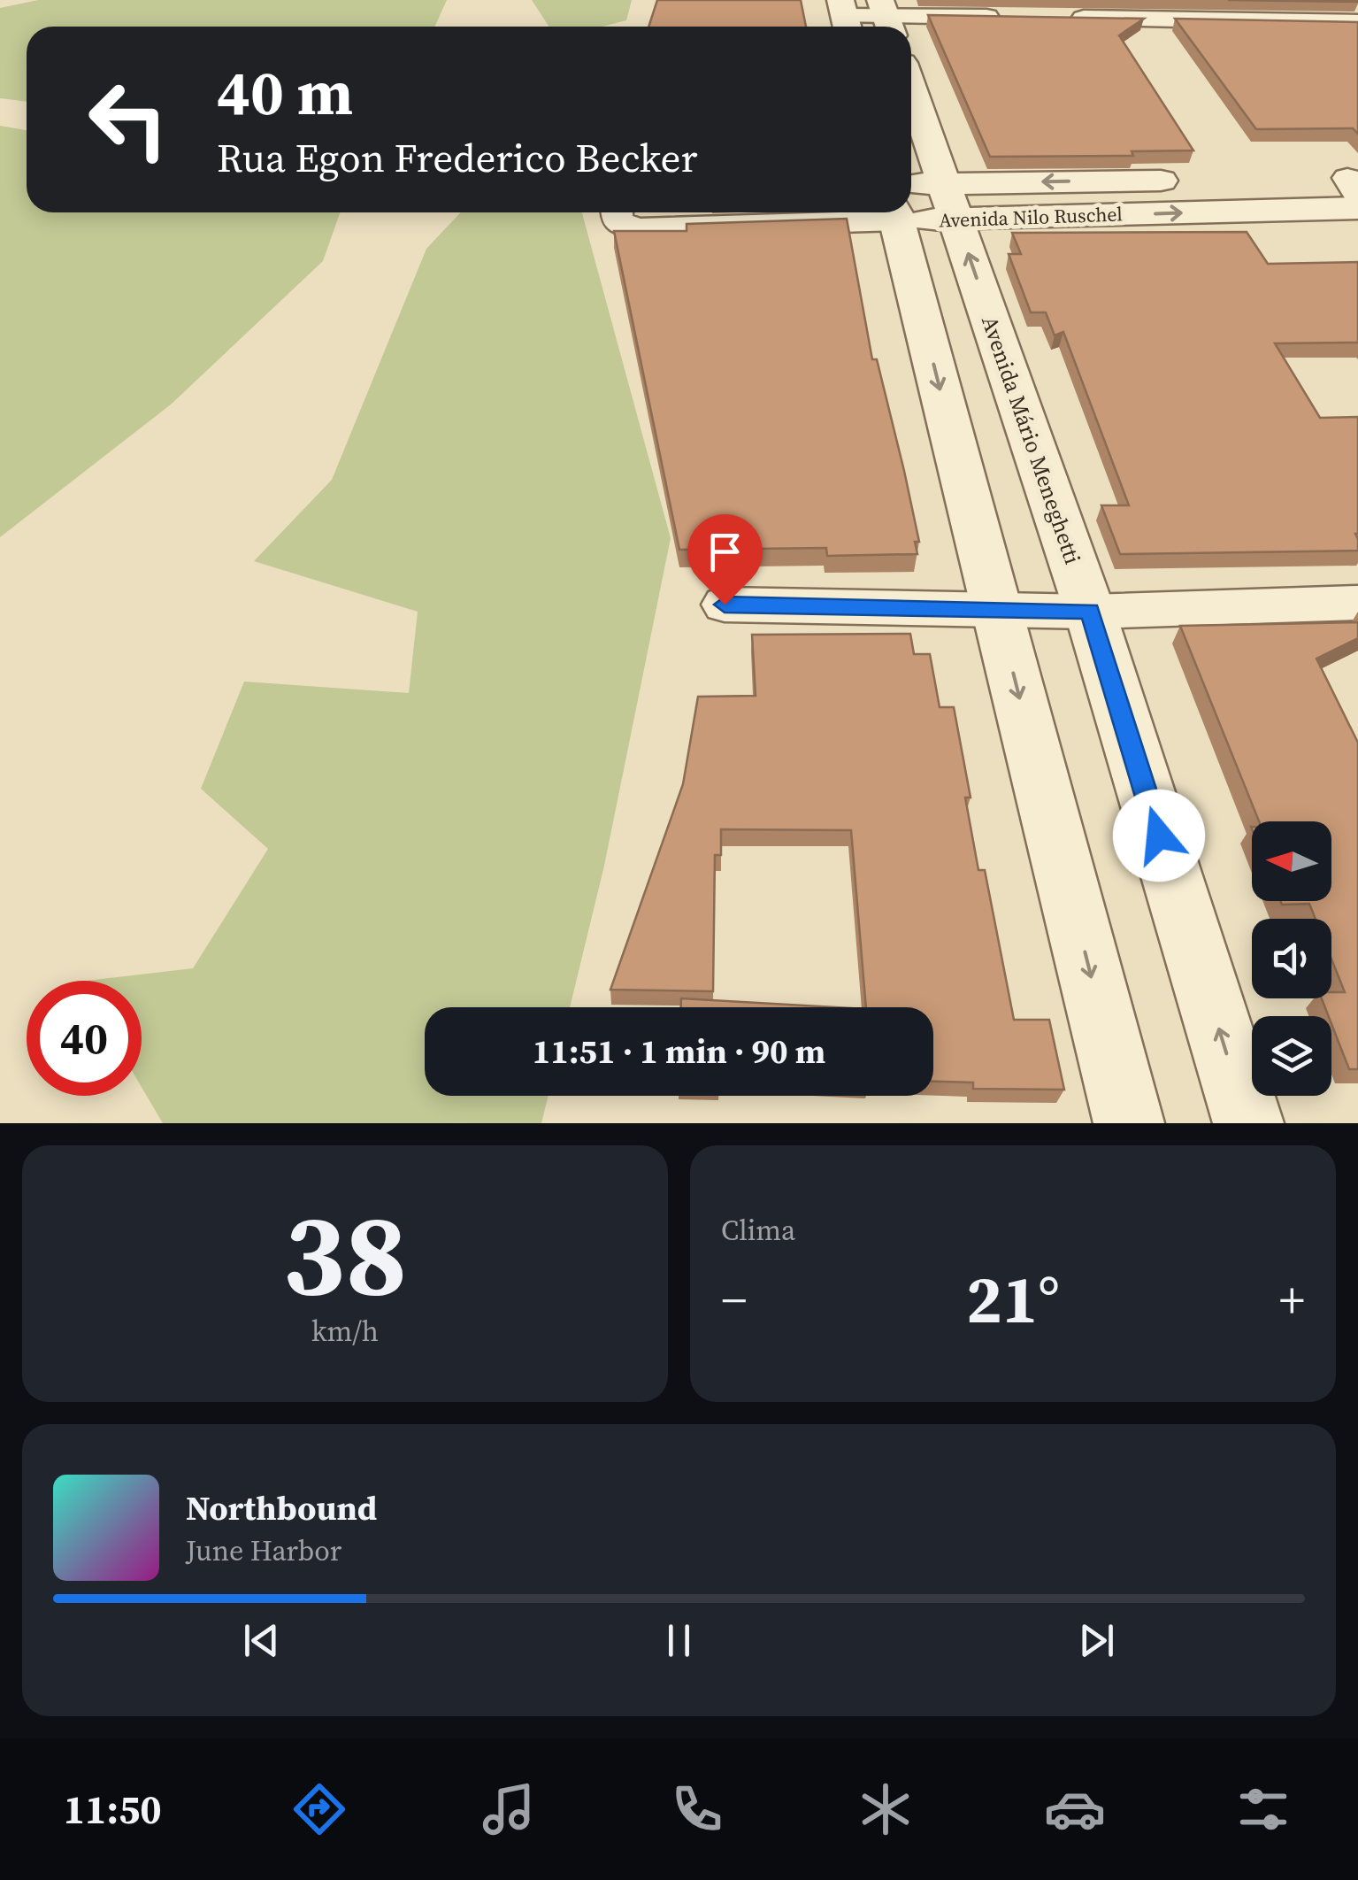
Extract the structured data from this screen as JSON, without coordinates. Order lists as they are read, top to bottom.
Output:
{
  "streets": {
    "street": ["Avenida Nilo Ruschel", "Avenida Mário Meneghetti"]
  },
  "crossings": [
    ["Avenida Nilo Ruschel", "Avenida Mário Meneghetti"]
  ],
  "north": "left",
  "page": {
    "turn": ["40 m", "Rua Egon Frederico Becker"],
    "limit": "40",
    "trip": "11:51 · 1 min · 90 m",
    "tile": [
      ["38", "km/h"],
      "Clima"
    ],
    "heat": ["−", "21°", "+"],
    "song": ["Northbound", "June Harbor"],
    "tabs": "11:50"
  }
}
